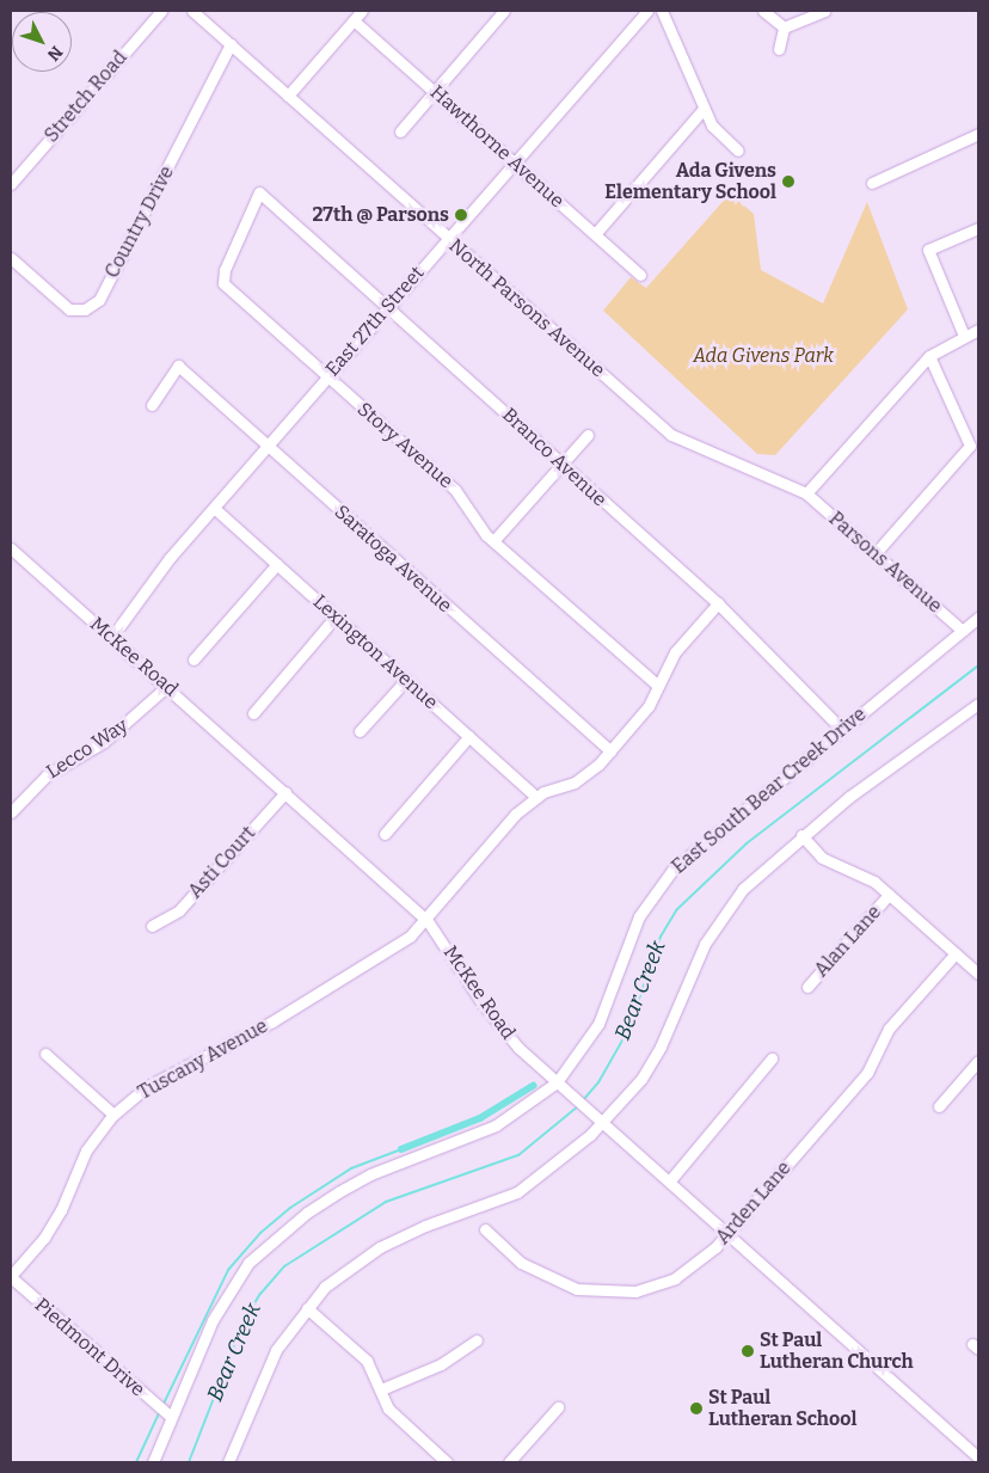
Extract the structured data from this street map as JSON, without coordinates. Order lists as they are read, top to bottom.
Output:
{
  "streets": {
    "street": [
      "Stretch Road",
      "Hawthorne Avenue",
      "Country Drive",
      "North Parsons Avenue",
      "East 27th Street",
      "Story Avenue",
      "Branco Avenue",
      "Saratoga Avenue",
      "Parsons Avenue",
      "Lexington Avenue",
      "McKee Road",
      "Lecco Way",
      "East South Bear Creek Drive",
      "Asti Court",
      "Alan Lane",
      "Tuscany Avenue",
      "Arden Lane",
      "Piedmont Drive"
    ]
  },
  "crossings": [
    ["Hawthorne Avenue", "East 27th Street"],
    ["Country Drive", "North Parsons Avenue"],
    ["North Parsons Avenue", "East 27th Street"],
    ["North Parsons Avenue", "Parsons Avenue"],
    ["East 27th Street", "Story Avenue"],
    ["East 27th Street", "Branco Avenue"],
    ["East 27th Street", "Saratoga Avenue"],
    ["East 27th Street", "Lexington Avenue"],
    ["East 27th Street", "McKee Road"],
    ["Story Avenue", "Branco Avenue"],
    ["Branco Avenue", "East South Bear Creek Drive"],
    ["Parsons Avenue", "East South Bear Creek Drive"],
    ["Lexington Avenue", "Tuscany Avenue"],
    ["McKee Road", "Lecco Way"],
    ["McKee Road", "East South Bear Creek Drive"],
    ["McKee Road", "Asti Court"],
    ["McKee Road", "Tuscany Avenue"],
    ["McKee Road", "Arden Lane"],
    ["East South Bear Creek Drive", "Piedmont Drive"],
    ["Tuscany Avenue", "Piedmont Drive"]
  ],
  "water": ["Bear Creek"],
  "parks": ["Ada Givens Park"],
  "places": [
    "Ada Givens Elementary School",
    "27th @ Parsons",
    "St Paul Lutheran Church",
    "St Paul Lutheran School"
  ],
  "north": "bottom right"
}
